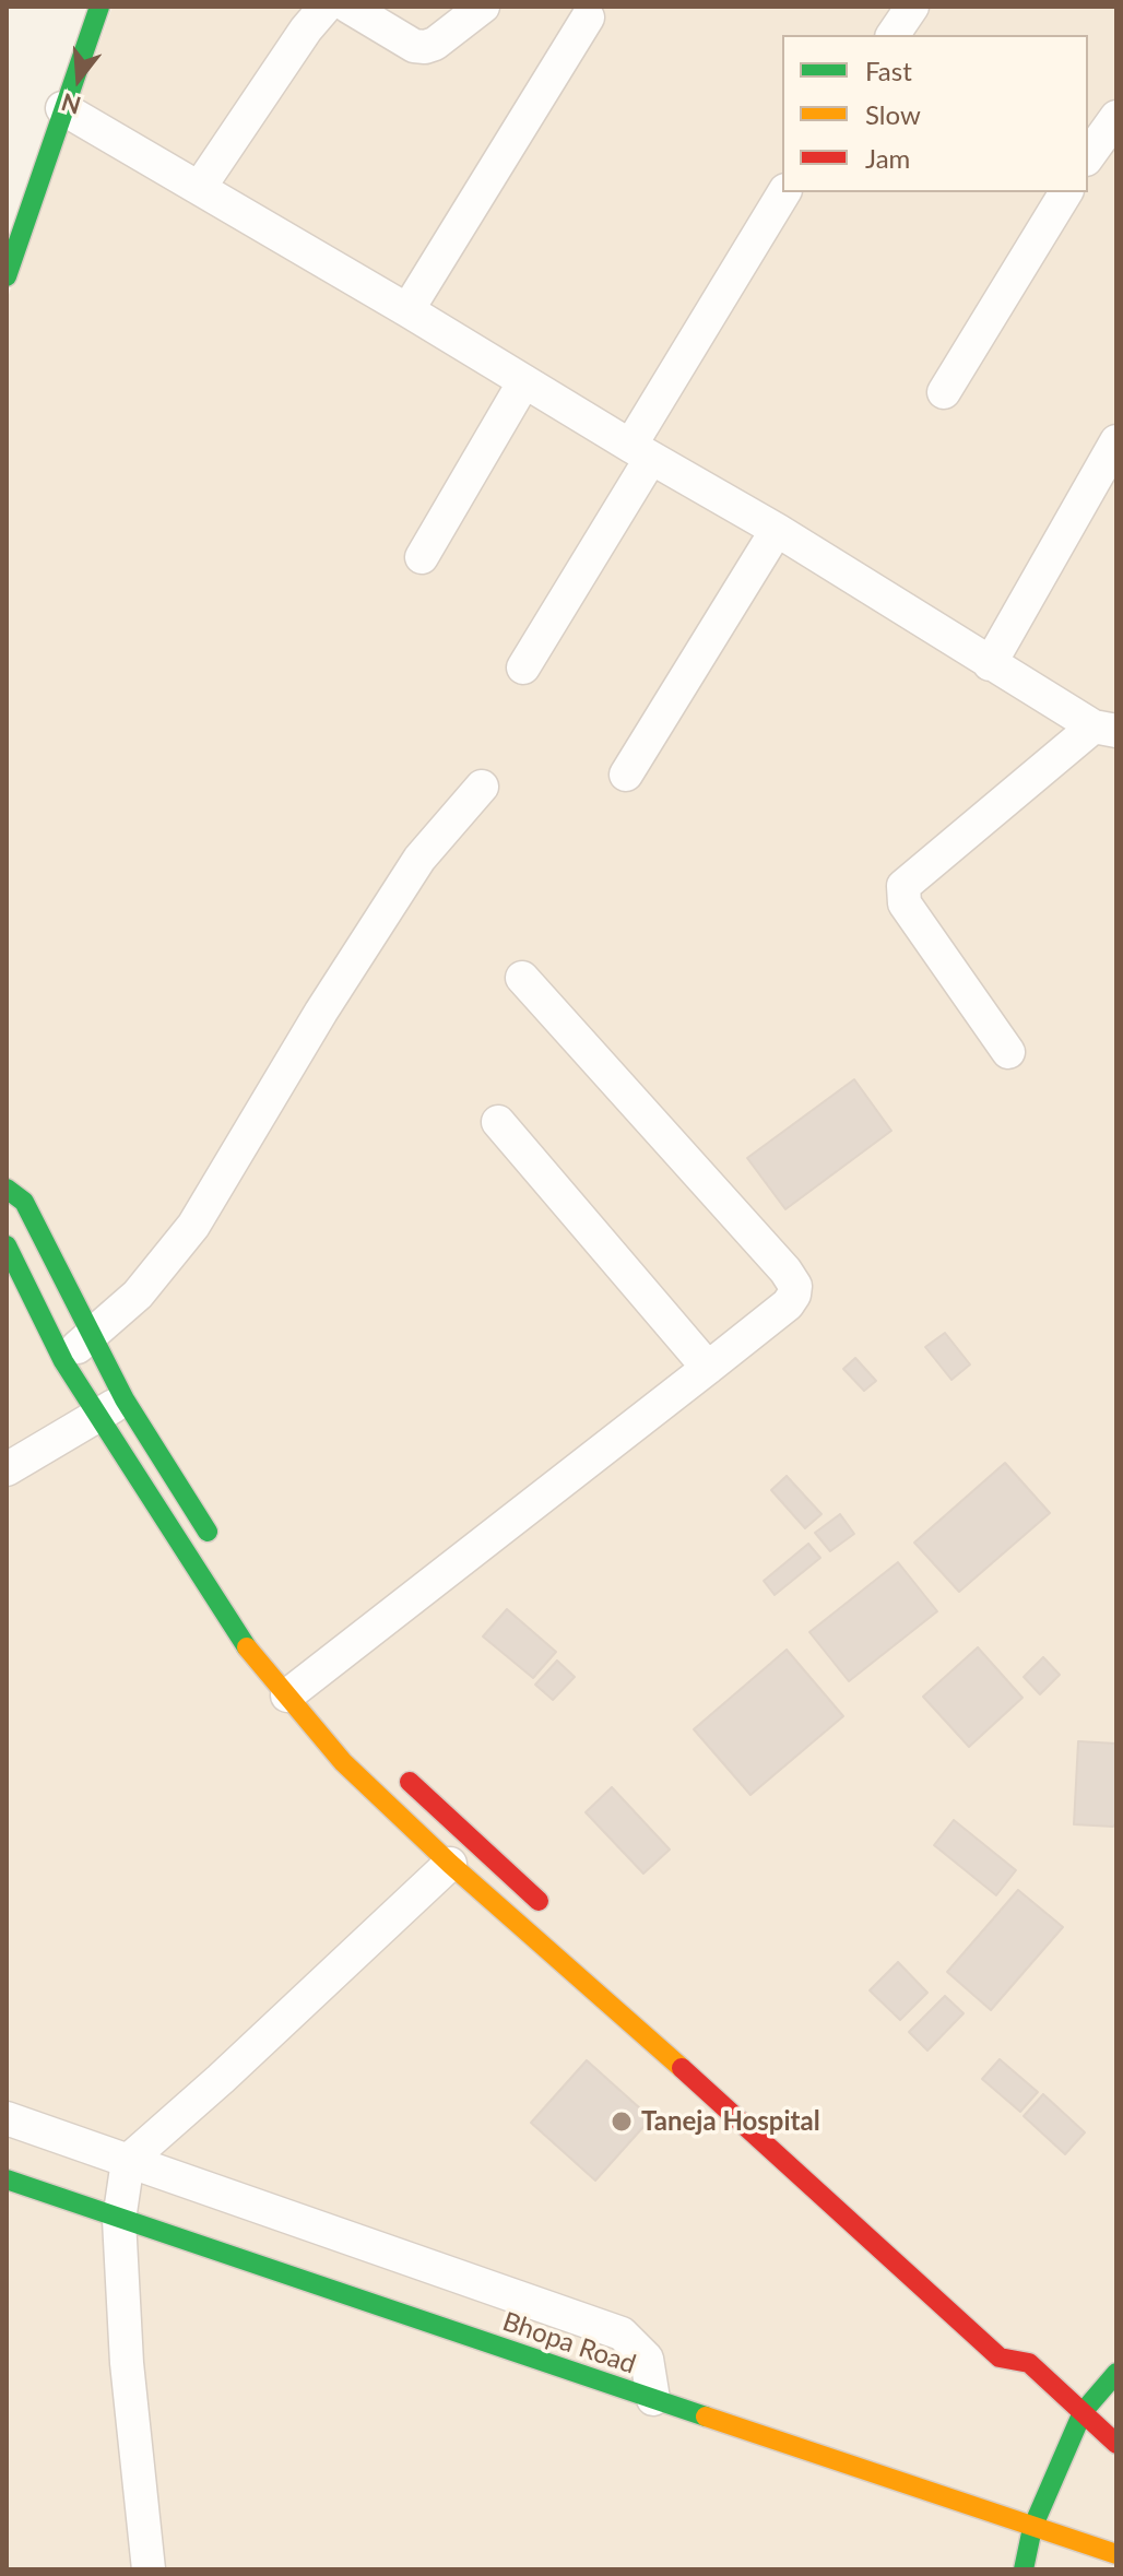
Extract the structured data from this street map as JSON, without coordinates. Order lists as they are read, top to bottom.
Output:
{
  "streets": {
    "main road": ["Bhopa Road"]
  },
  "places": ["Taneja Hospital"],
  "legend": ["Fast", "Slow", "Jam"],
  "north": "bottom"
}
